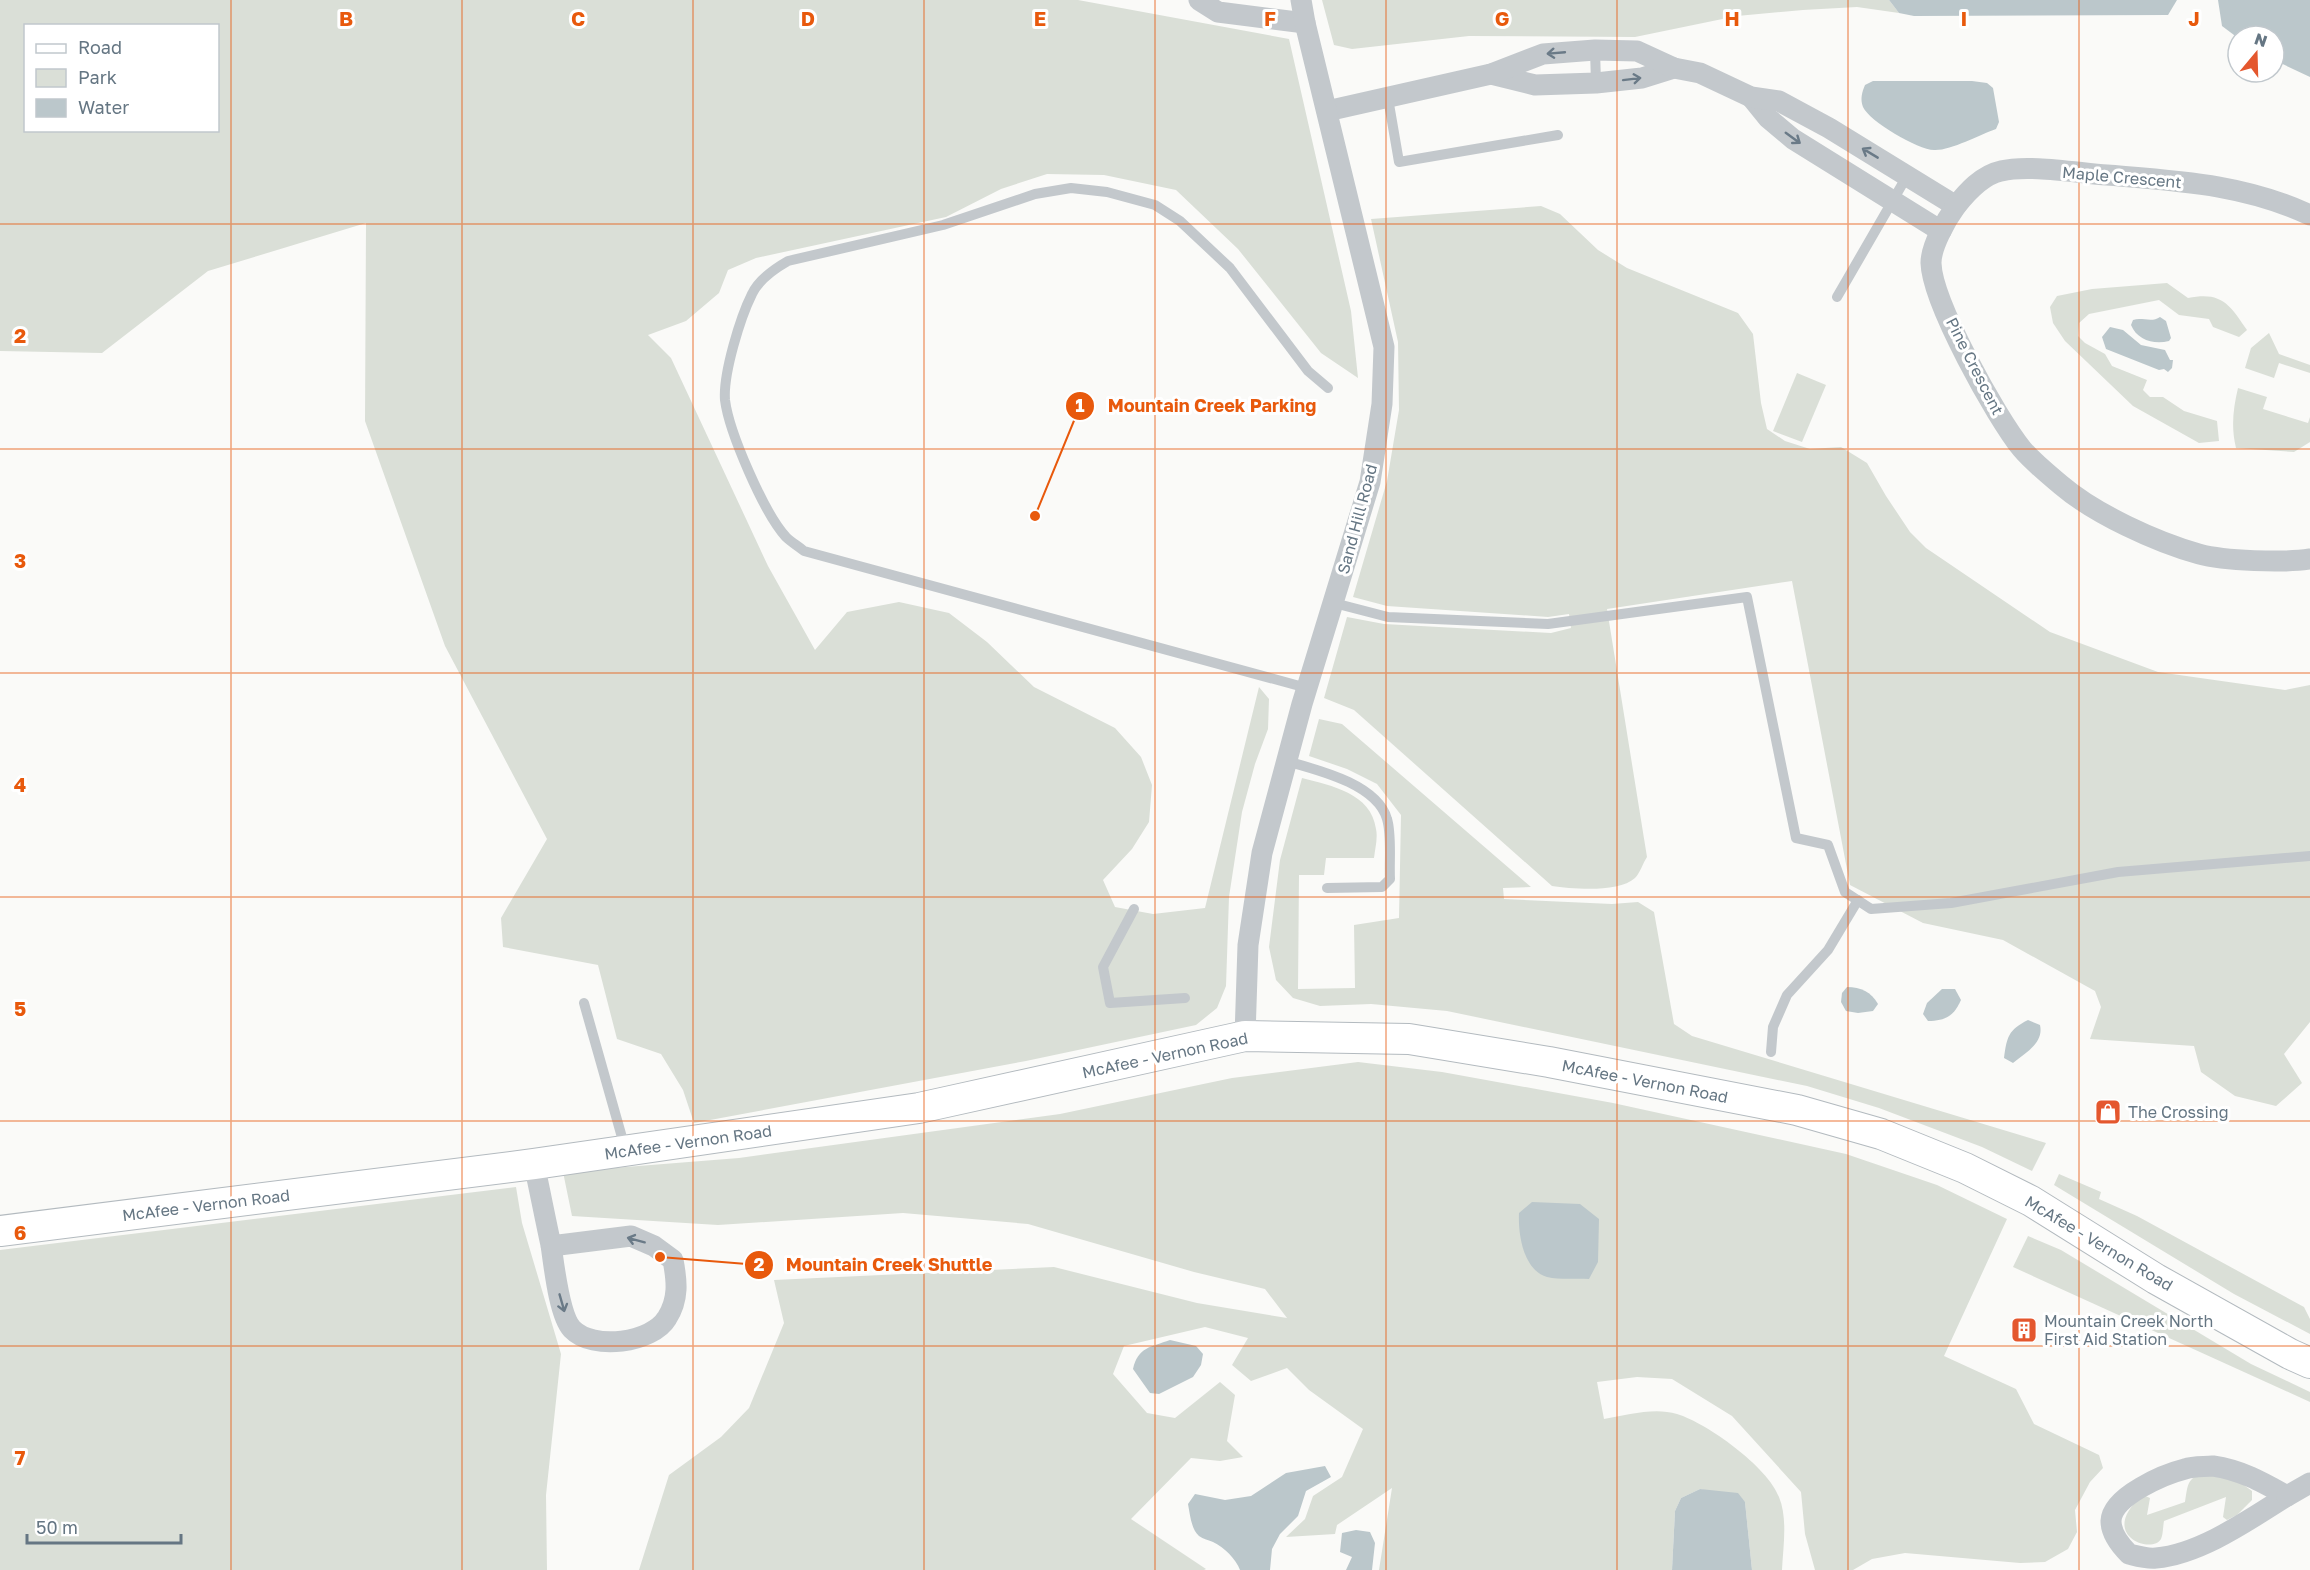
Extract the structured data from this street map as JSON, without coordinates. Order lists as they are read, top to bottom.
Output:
{
  "streets": {
    "main road": ["McAfee - Vernon Road"],
    "street": ["Maple Crescent", "Pine Crescent", "Sand Hill Road"]
  },
  "crossings": [
    ["Maple Crescent", "Pine Crescent"],
    ["Sand Hill Road", "McAfee - Vernon Road"]
  ],
  "places": {
    "other": ["Mountain Creek Parking", "Mountain Creek Shuttle"],
    "shop": ["The Crossing"],
    "building": ["Mountain Creek North First Aid Station"]
  },
  "legend": ["Road", "Park", "Water"],
  "scale_bar": "50 m",
  "north": "top",
  "grid": {
    "columns": [
      "B",
      "C",
      "D",
      "E",
      "F",
      "G",
      "H",
      "I",
      "J"
    ],
    "rows": [
      "2",
      "3",
      "4",
      "5",
      "6",
      "7"
    ]
  }
}
